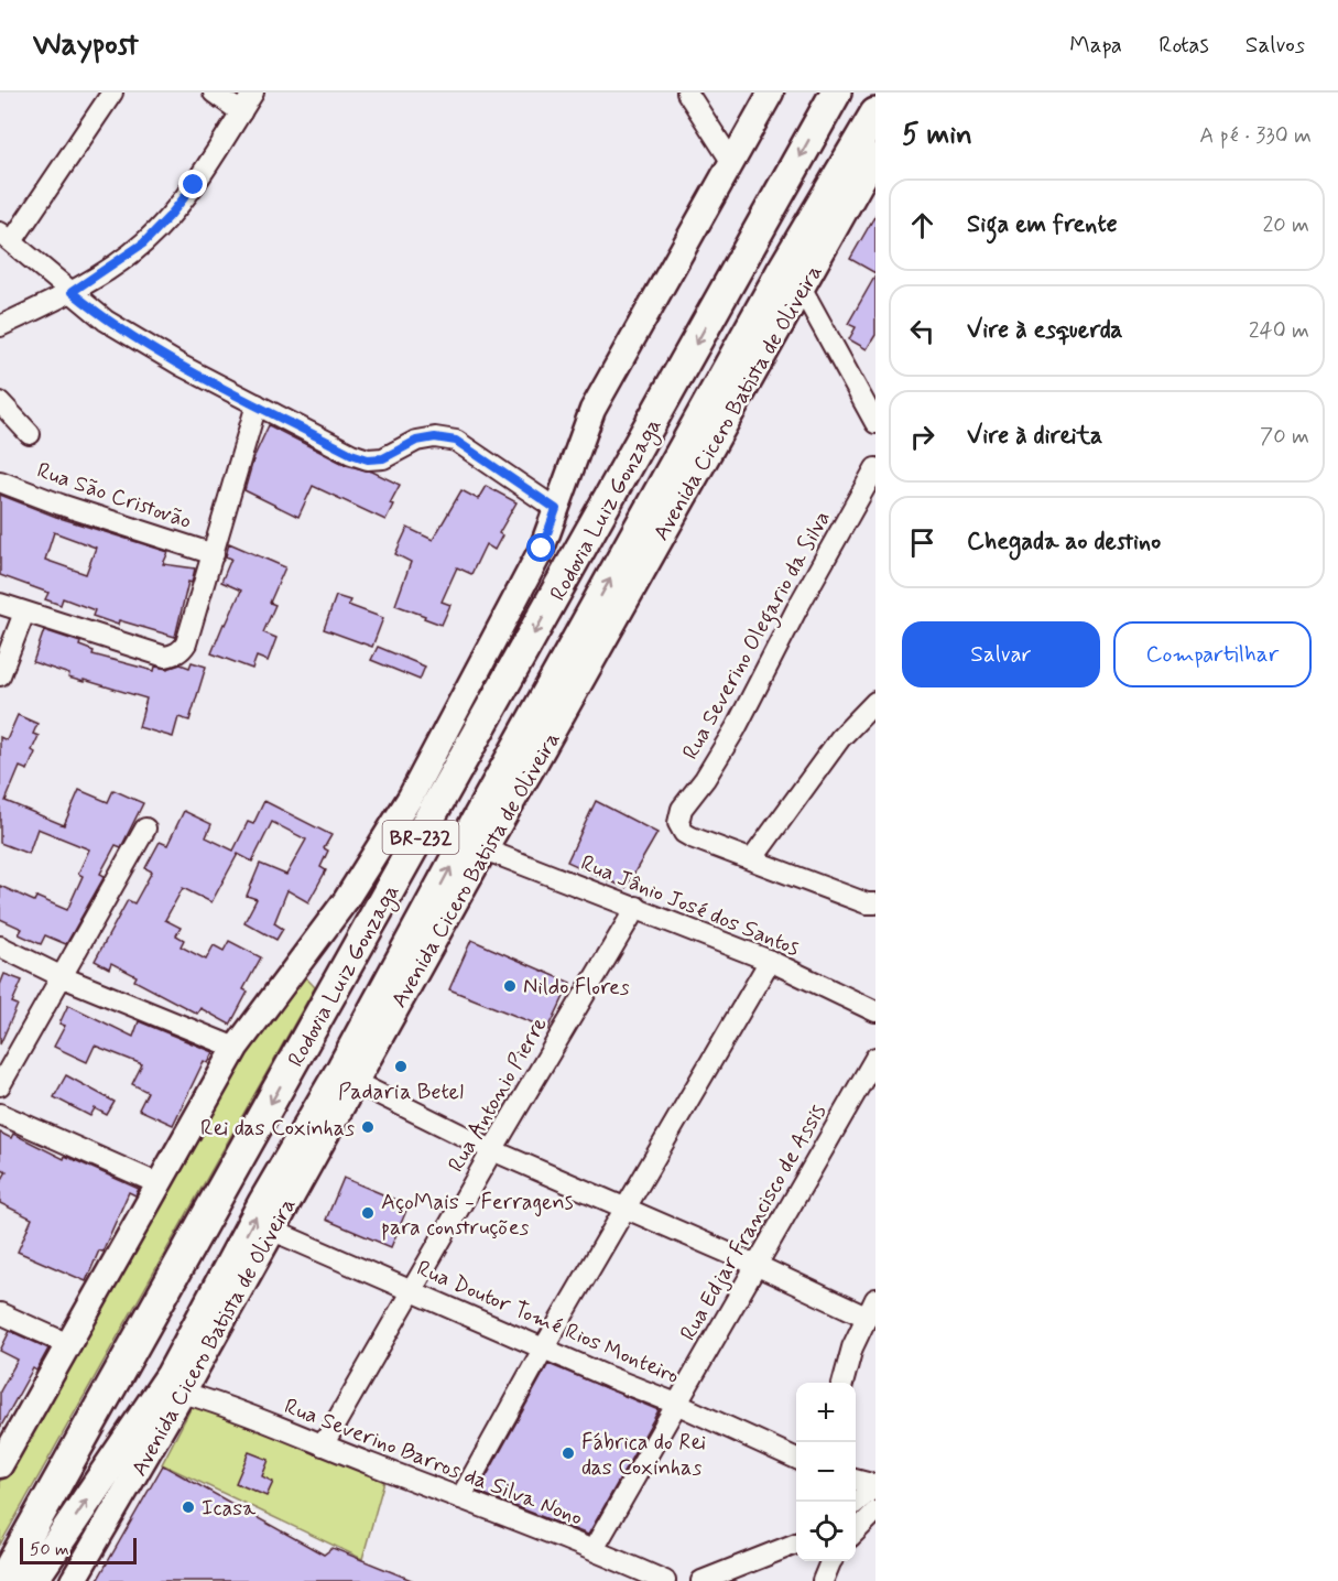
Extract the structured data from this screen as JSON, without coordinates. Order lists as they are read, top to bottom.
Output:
{
  "streets": {
    "highway": ["Rodovia Luiz Gonzaga", "BR-232"],
    "main road": ["Avenida Cicero Batista de Oliveira"],
    "street": [
      "Rua São Cristovão",
      "Rua Severino Olegario da Silva",
      "Rua Jânio José dos Santos",
      "Rua Antonio Pierre",
      "Rua Edjar Francisco de Assis",
      "Rua Doutor Tomé Rios Monteiro",
      "Rua Severino Barros da Silva Nono"
    ]
  },
  "crossings": [
    ["Avenida Cicero Batista de Oliveira", "Rua Jânio José dos Santos"],
    ["Avenida Cicero Batista de Oliveira", "Rua Doutor Tomé Rios Monteiro"],
    ["Avenida Cicero Batista de Oliveira", "Rua Severino Barros da Silva Nono"],
    ["Rua Jânio José dos Santos", "Rua Antonio Pierre"],
    ["Rua Antonio Pierre", "Rua Doutor Tomé Rios Monteiro"],
    ["Rua Antonio Pierre", "Rua Severino Barros da Silva Nono"],
    ["Rua Edjar Francisco de Assis", "Rua Doutor Tomé Rios Monteiro"],
    ["Rua Edjar Francisco de Assis", "Rua Severino Barros da Silva Nono"]
  ],
  "places": [
    "Nildo Flores",
    "Padaria Betel",
    "Rei das Coxinhas",
    "AçoMais - Ferragens para construções",
    "Fábrica do Rei das Coxinhas",
    "Icasa"
  ],
  "scale_bar": "50 m",
  "page": {
    "header": "Waypost",
    "nav": ["Mapa", "Rotas", "Salvos"],
    "heading": ["5 min", "A pé · 330 m"],
    "list": [
      ["Siga em frente", "20 m"],
      ["Vire à esquerda", "240 m"],
      ["Vire à direita", "70 m"],
      "Chegada ao destino"
    ],
    "buttons": ["Salvar", "Compartilhar"],
    "map_buttons": ["+", "−"],
    "scale": "50 m"
  }
}
